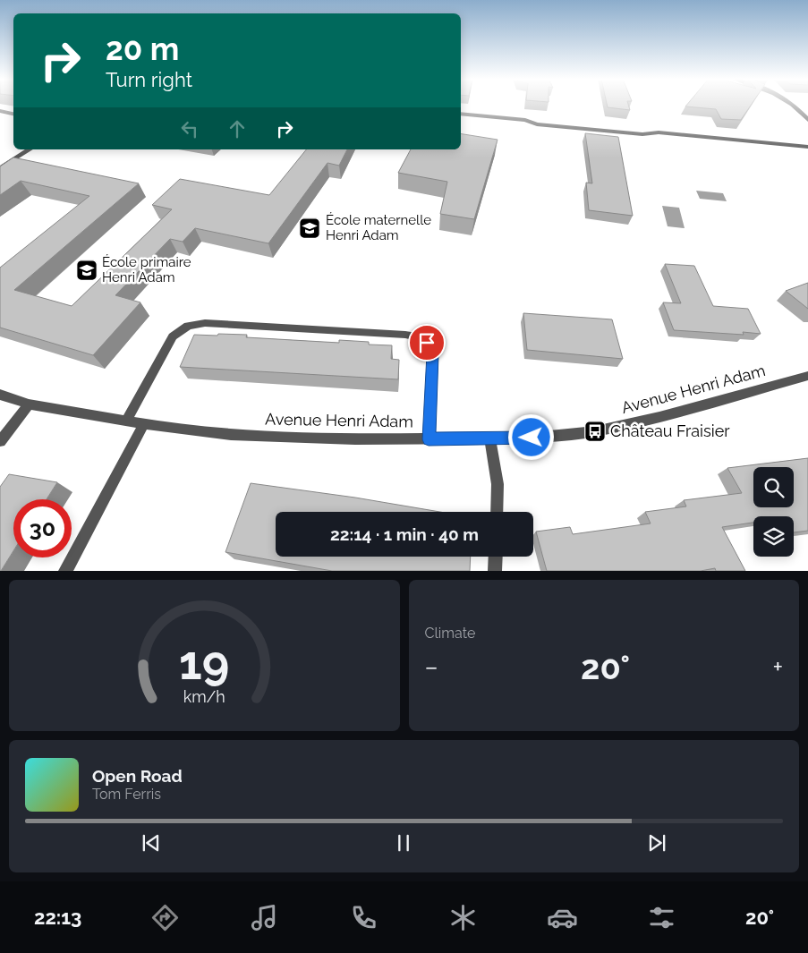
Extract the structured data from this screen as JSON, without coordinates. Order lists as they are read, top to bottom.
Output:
{
  "streets": {
    "street": ["Avenue Henri Adam"]
  },
  "places": {
    "school or university": ["École maternelle Henri Adam", "École primaire Henri Adam"],
    "bus stop": ["Château Fraisier"]
  },
  "page": {
    "turn": ["20 m", "Turn right"],
    "limit": "30",
    "trip": "22:14 · 1 min · 40 m",
    "tile": "Climate",
    "heat": ["−", "20°", "+"],
    "song": ["Open Road", "Tom Ferris"],
    "tabs": ["22:13", "20°"],
    "gauge": ["19", "km/h"]
  }
}
